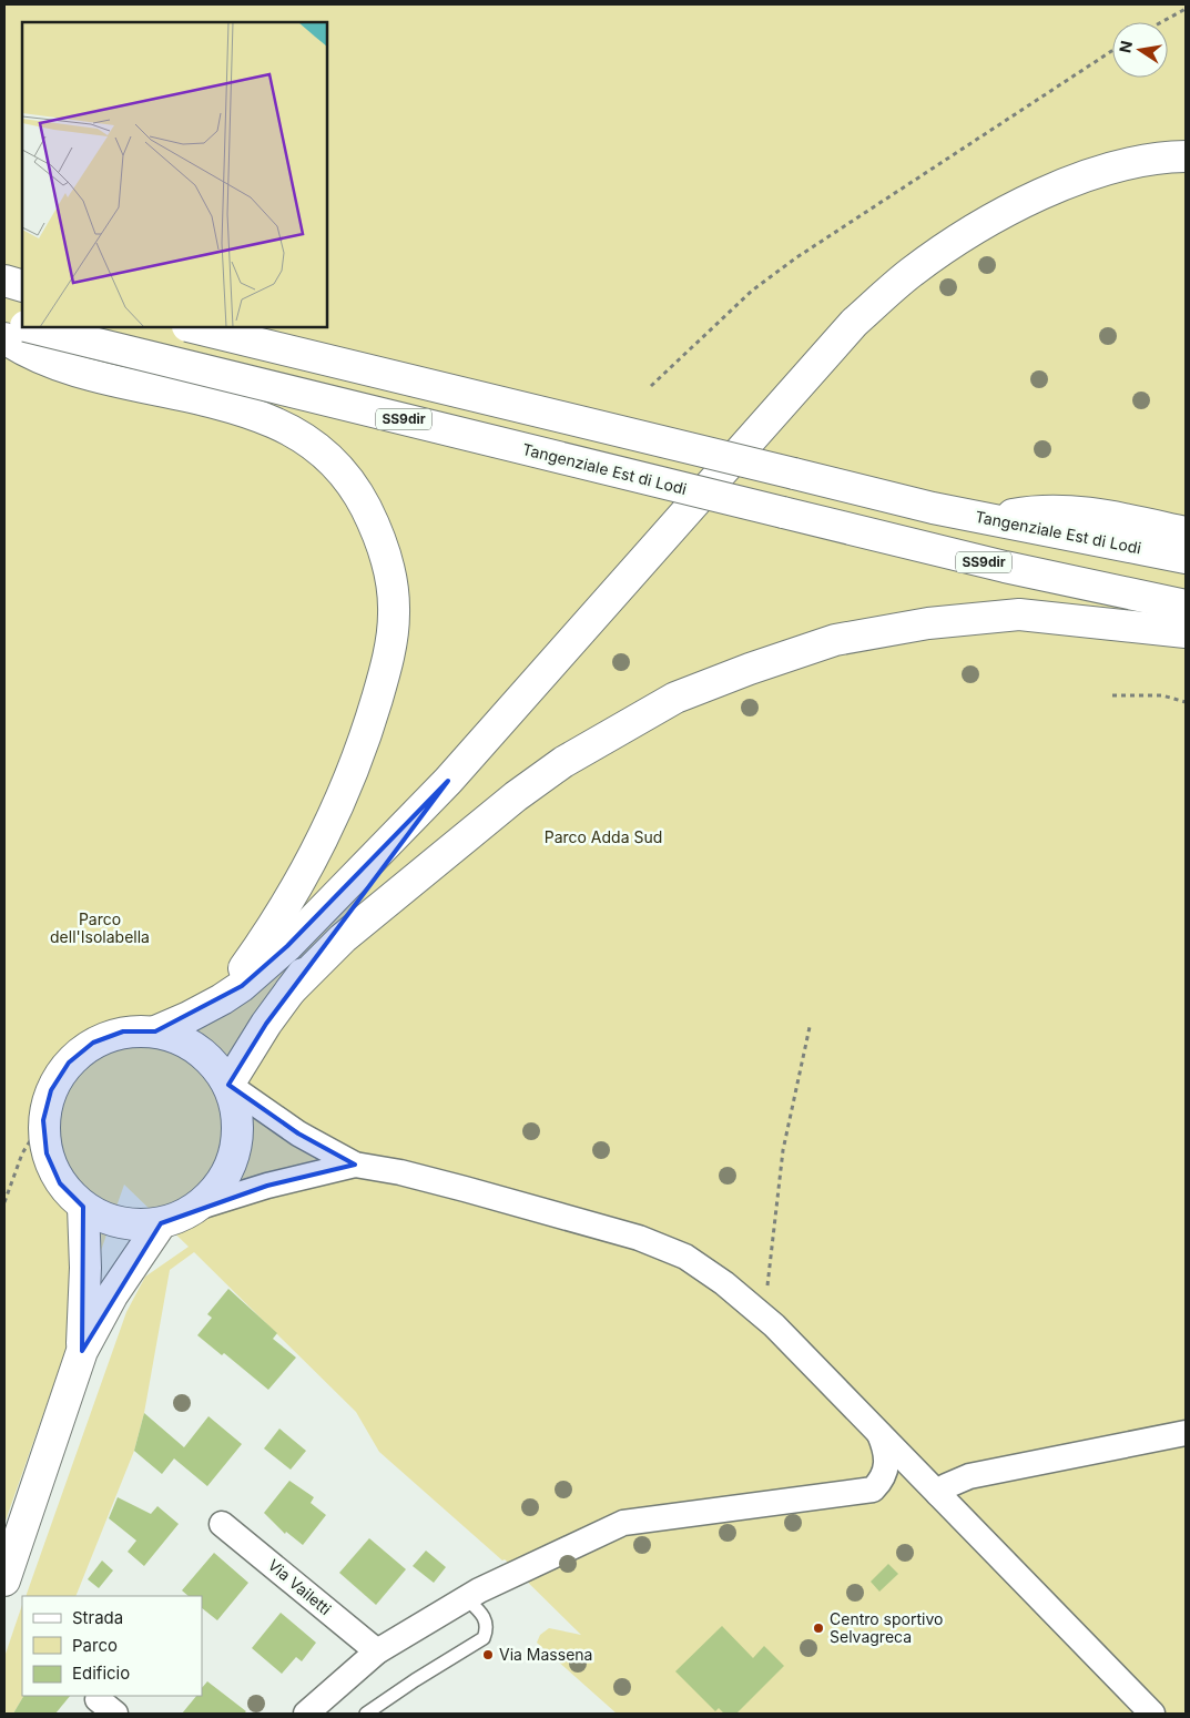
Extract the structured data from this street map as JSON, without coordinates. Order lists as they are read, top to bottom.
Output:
{
  "streets": {
    "main road": ["SS9dir", "Tangenziale Est di Lodi"],
    "street": ["Via Vailetti"]
  },
  "parks": ["Parco Adda Sud", "Parco dell'Isolabella"],
  "places": ["Centro sportivo Selvagreca", "Via Massena"],
  "legend": ["Strada", "Parco", "Edificio"],
  "north": "left"
}
